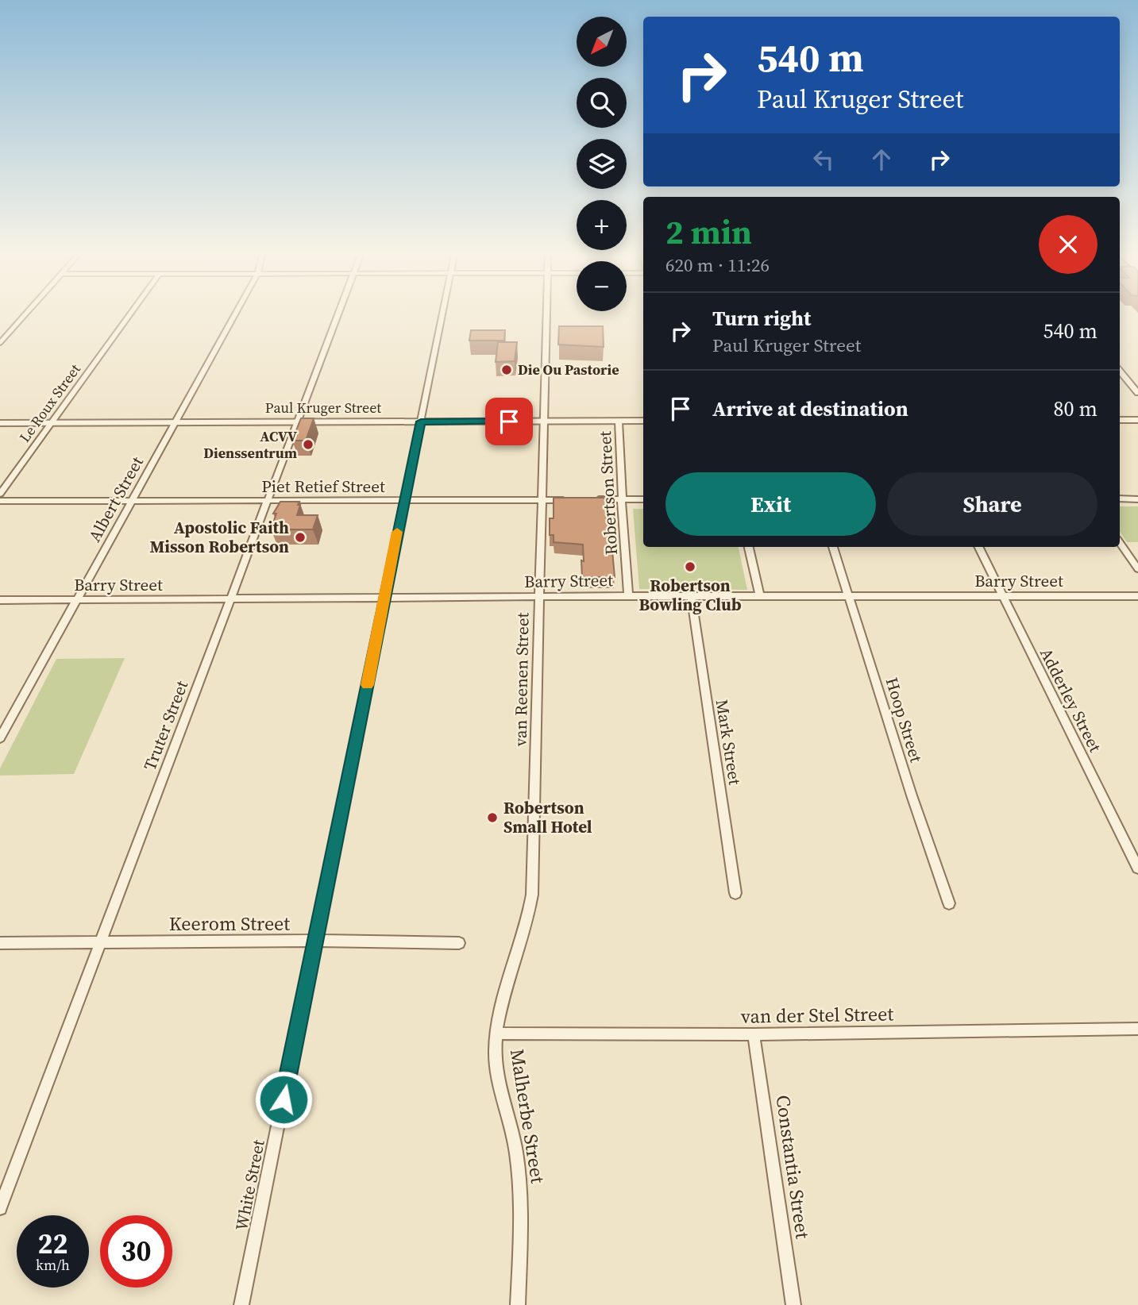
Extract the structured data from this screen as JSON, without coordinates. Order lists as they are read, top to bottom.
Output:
{
  "streets": {
    "street": [
      "Le Roux Street",
      "Paul Kruger Street",
      "Piet Retief Street",
      "Robertson Street",
      "Albert Street",
      "Barry Street",
      "van Reenen Street",
      "Adderley Street",
      "Hoop Street",
      "Truter Street",
      "Mark Street",
      "Keerom Street",
      "van der Stel Street",
      "Malherbe Street",
      "Constantia Street",
      "White Street"
    ]
  },
  "crossings": [
    ["Le Roux Street", "Paul Kruger Street"],
    ["Paul Kruger Street", "Robertson Street"],
    ["Paul Kruger Street", "Albert Street"],
    ["Paul Kruger Street", "van Reenen Street"],
    ["Paul Kruger Street", "Truter Street"],
    ["Paul Kruger Street", "White Street"],
    ["Piet Retief Street", "Albert Street"],
    ["Piet Retief Street", "van Reenen Street"],
    ["Piet Retief Street", "Truter Street"],
    ["Piet Retief Street", "White Street"],
    ["Robertson Street", "Barry Street"],
    ["Albert Street", "Barry Street"],
    ["Barry Street", "van Reenen Street"],
    ["Barry Street", "Adderley Street"],
    ["Barry Street", "Hoop Street"],
    ["Barry Street", "Truter Street"],
    ["Barry Street", "Mark Street"],
    ["Barry Street", "White Street"],
    ["van Reenen Street", "van der Stel Street"],
    ["van Reenen Street", "Malherbe Street"],
    ["Truter Street", "Keerom Street"],
    ["Keerom Street", "White Street"],
    ["van der Stel Street", "Malherbe Street"],
    ["van der Stel Street", "Constantia Street"]
  ],
  "places": [
    "Die Ou Pastorie",
    "ACVV Dienssentrum",
    "Apostolic Faith Misson Robertson",
    "Robertson Bowling Club",
    "Robertson Small Hotel"
  ],
  "north": "bottom left",
  "page": {
    "map_buttons": ["+", "−"],
    "turn": ["540 m", "Paul Kruger Street"],
    "heading": ["2 min", "620 m · 11:26"],
    "list": [
      {
        "name": "Turn right",
        "note": "Paul Kruger Street",
        "value": "540 m"
      },
      {
        "name": "Arrive at destination",
        "value": "80 m"
      }
    ],
    "buttons": ["Exit", "Share"],
    "speed": "22 km/h",
    "limit": "30"
  }
}
